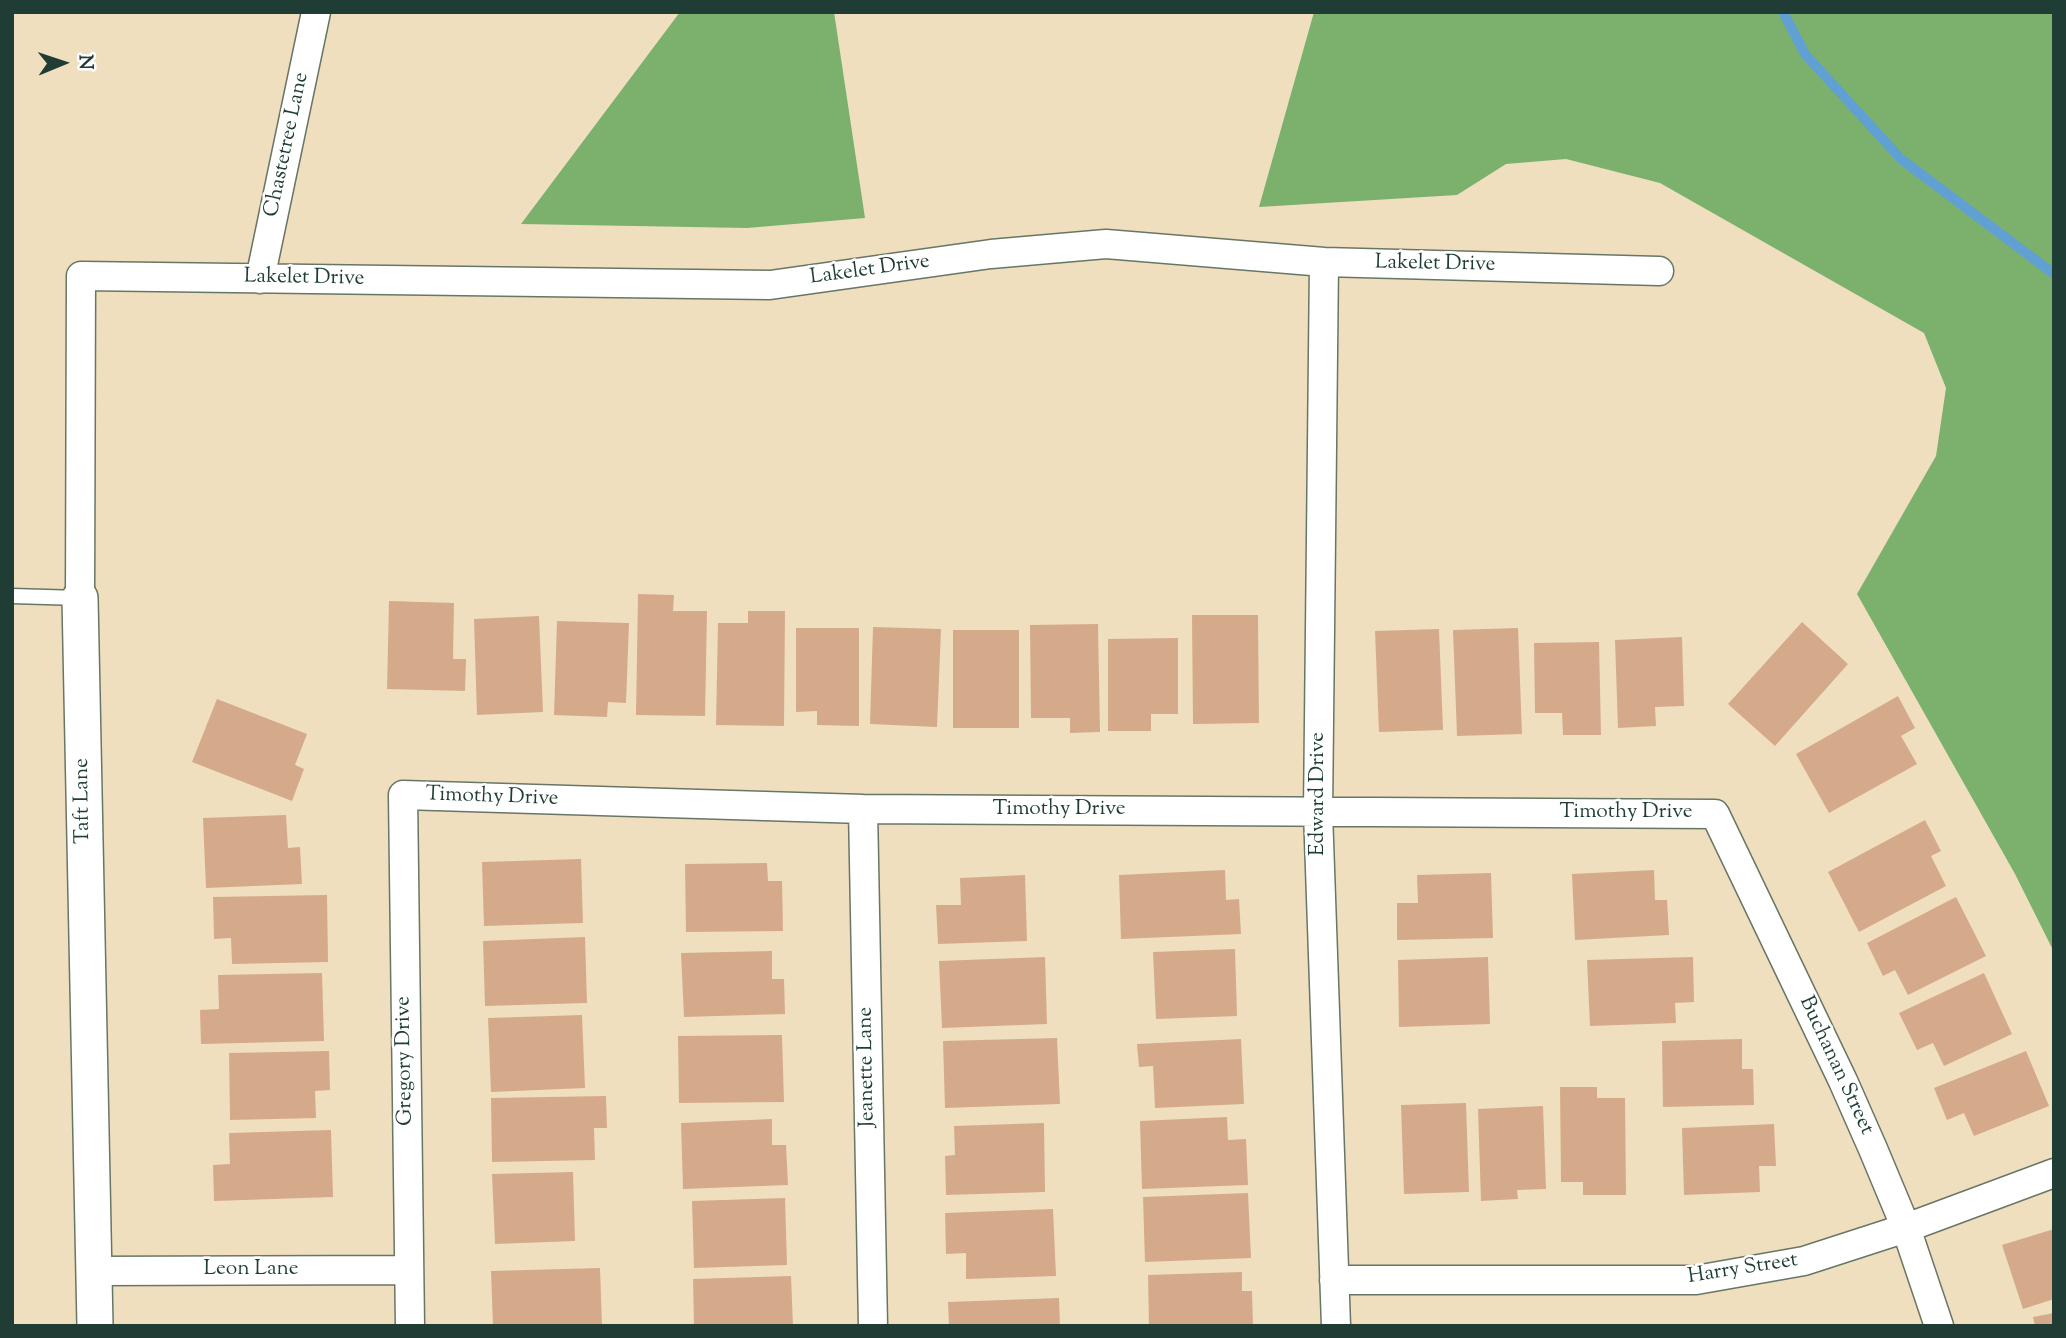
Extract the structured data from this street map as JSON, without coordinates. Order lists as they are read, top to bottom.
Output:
{
  "streets": {
    "street": [
      "Chastetree Lane",
      "Lakelet Drive",
      "Edward Drive",
      "Timothy Drive",
      "Taft Lane",
      "Gregory Drive",
      "Buchanan Street",
      "Jeanette Lane",
      "Leon Lane",
      "Harry Street"
    ]
  },
  "crossings": [
    ["Chastetree Lane", "Lakelet Drive"],
    ["Lakelet Drive", "Edward Drive"],
    ["Lakelet Drive", "Taft Lane"],
    ["Edward Drive", "Timothy Drive"],
    ["Edward Drive", "Harry Street"],
    ["Timothy Drive", "Gregory Drive"],
    ["Timothy Drive", "Buchanan Street"],
    ["Timothy Drive", "Jeanette Lane"],
    ["Taft Lane", "Leon Lane"],
    ["Gregory Drive", "Leon Lane"],
    ["Buchanan Street", "Harry Street"]
  ],
  "north": "right"
}
